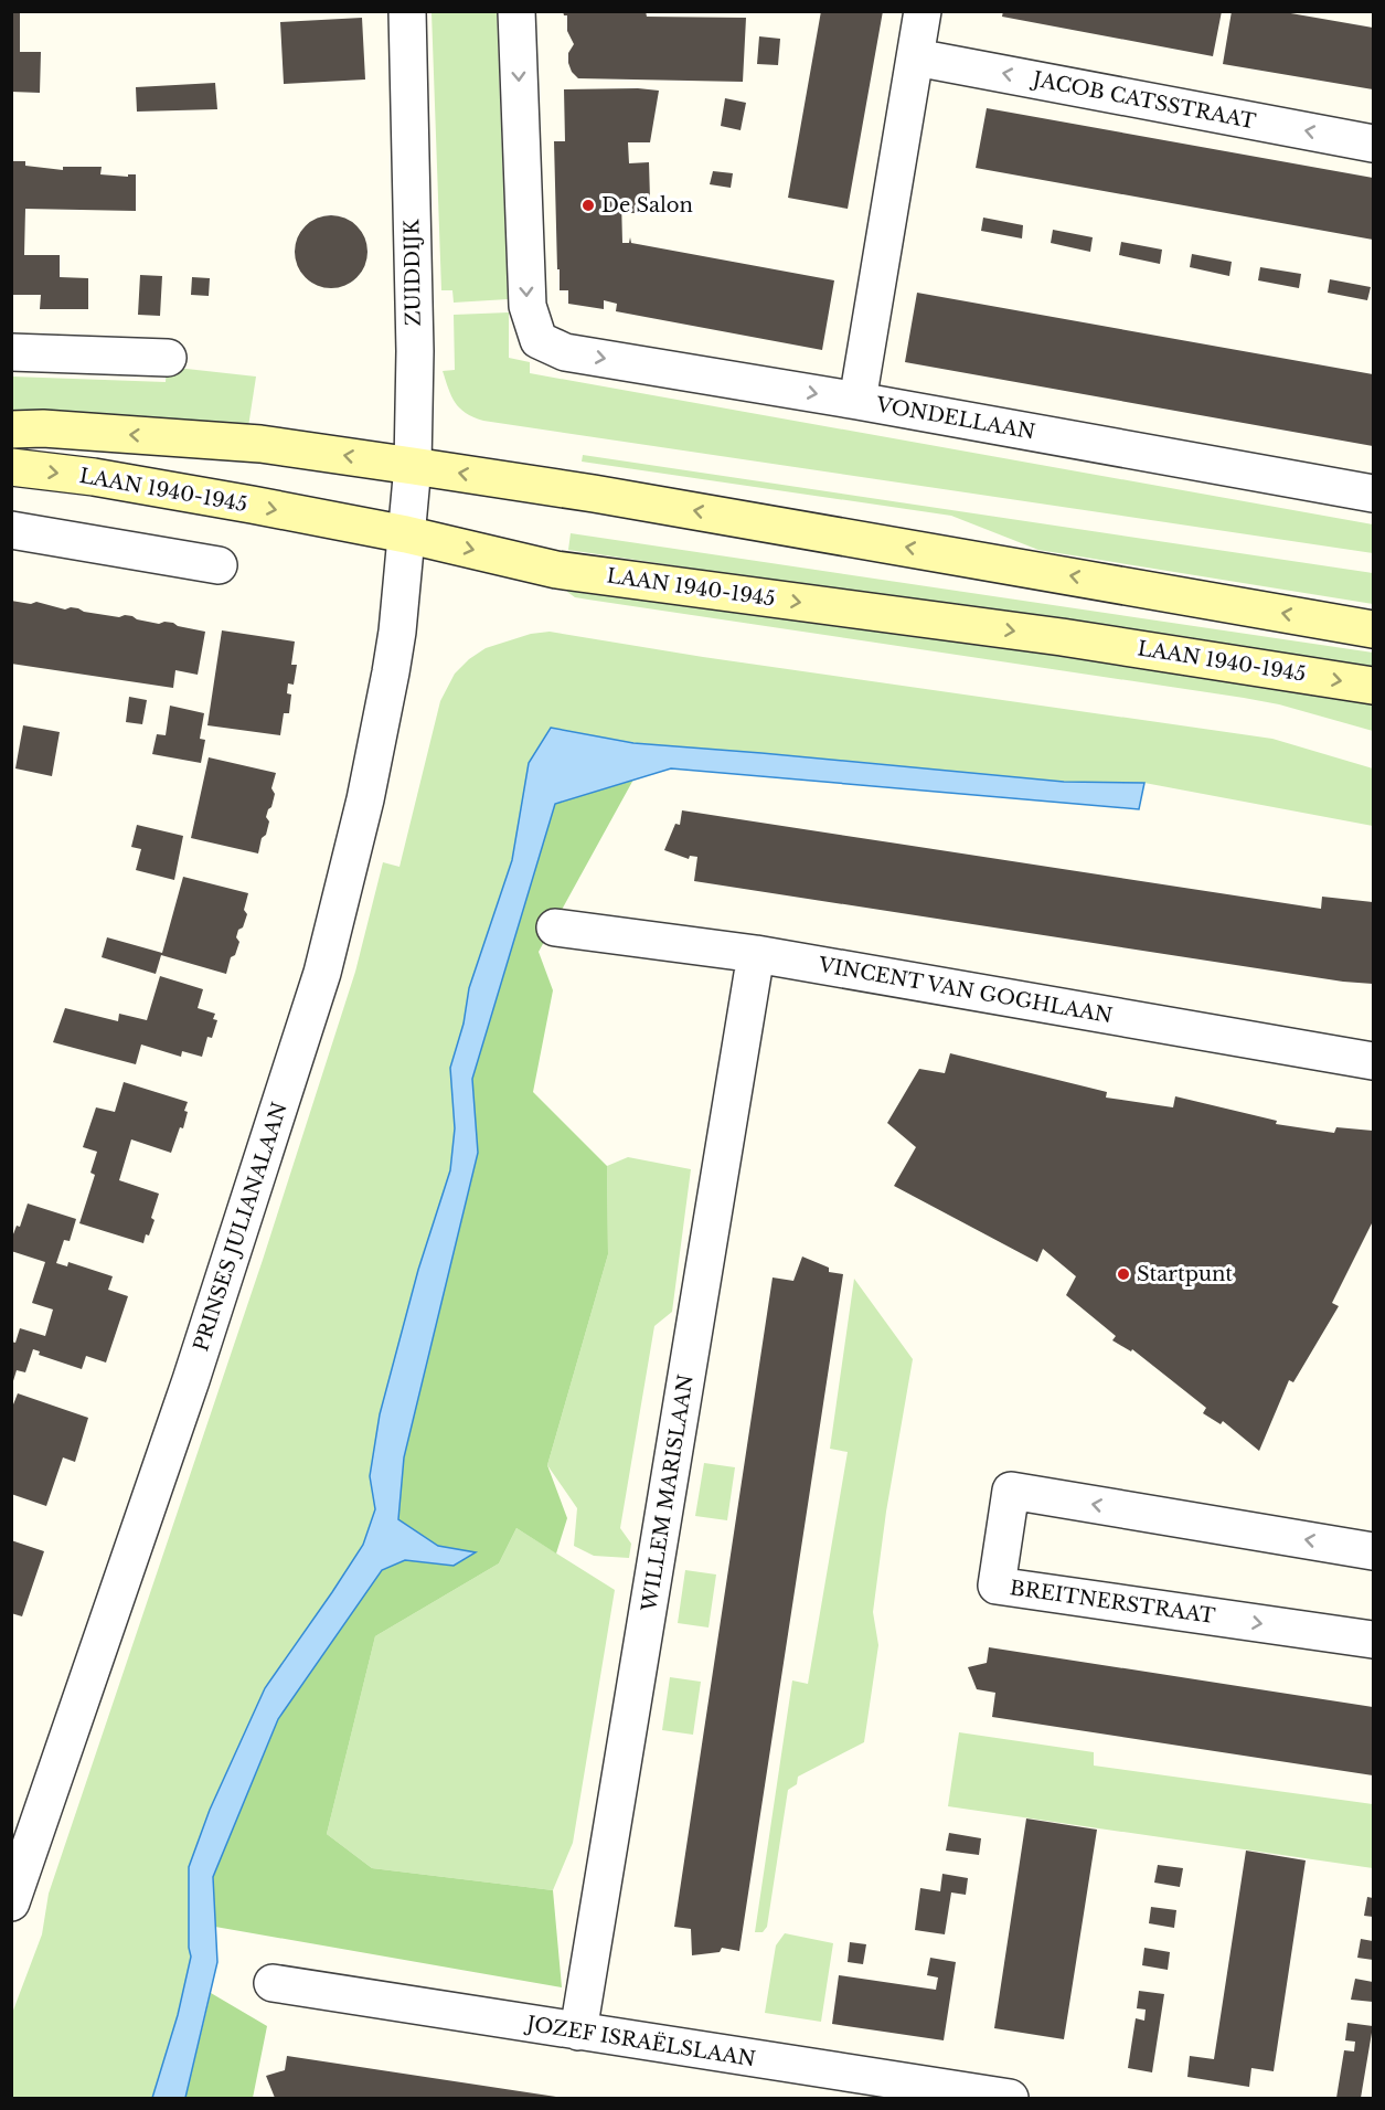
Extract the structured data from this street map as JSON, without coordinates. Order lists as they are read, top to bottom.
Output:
{
  "streets": {
    "main road": ["LAAN 1940-1945"],
    "street": [
      "JACOB CATSSTRAAT",
      "ZUIDDIJK",
      "VONDELLAAN",
      "VINCENT VAN GOGHLAAN",
      "PRINSES JULIANALAAN",
      "WILLEM MARISLAAN",
      "BREITNERSTRAAT",
      "JOZEF ISRAËLSLAAN"
    ]
  },
  "crossings": [
    ["ZUIDDIJK", "LAAN 1940-1945"],
    ["ZUIDDIJK", "PRINSES JULIANALAAN"],
    ["LAAN 1940-1945", "PRINSES JULIANALAAN"],
    ["VINCENT VAN GOGHLAAN", "WILLEM MARISLAAN"],
    ["WILLEM MARISLAAN", "JOZEF ISRAËLSLAAN"]
  ],
  "one_way": ["JACOB CATSSTRAAT"],
  "places": ["De Salon", "Startpunt"]
}
